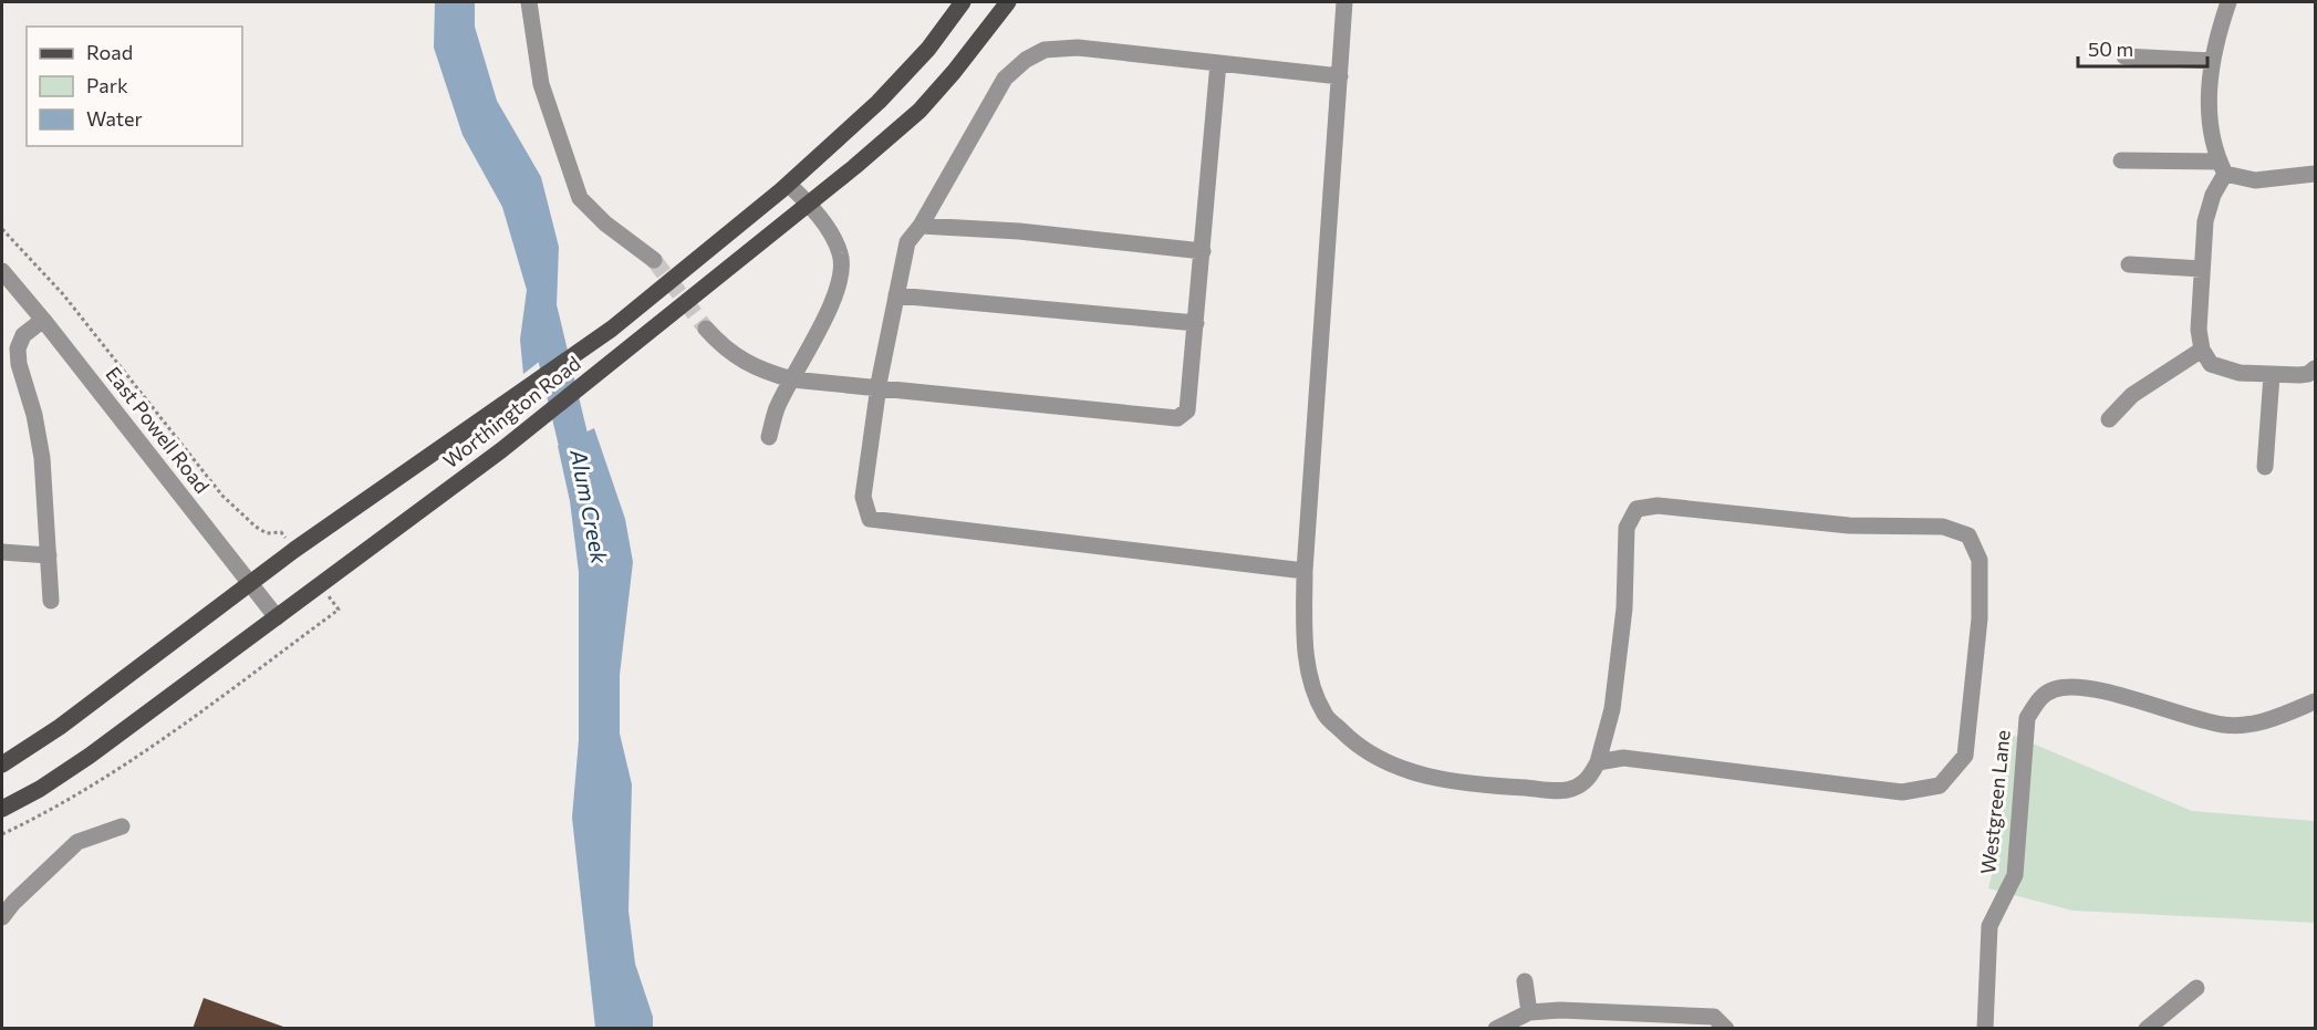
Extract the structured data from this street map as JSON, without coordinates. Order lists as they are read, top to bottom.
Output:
{
  "streets": {
    "main road": ["Worthington Road"],
    "street": ["East Powell Road", "Westgreen Lane"]
  },
  "crossings": [
    ["Worthington Road", "East Powell Road"]
  ],
  "water": ["Alum Creek"],
  "legend": ["Road", "Park", "Water"],
  "scale_bar": "50 m"
}
